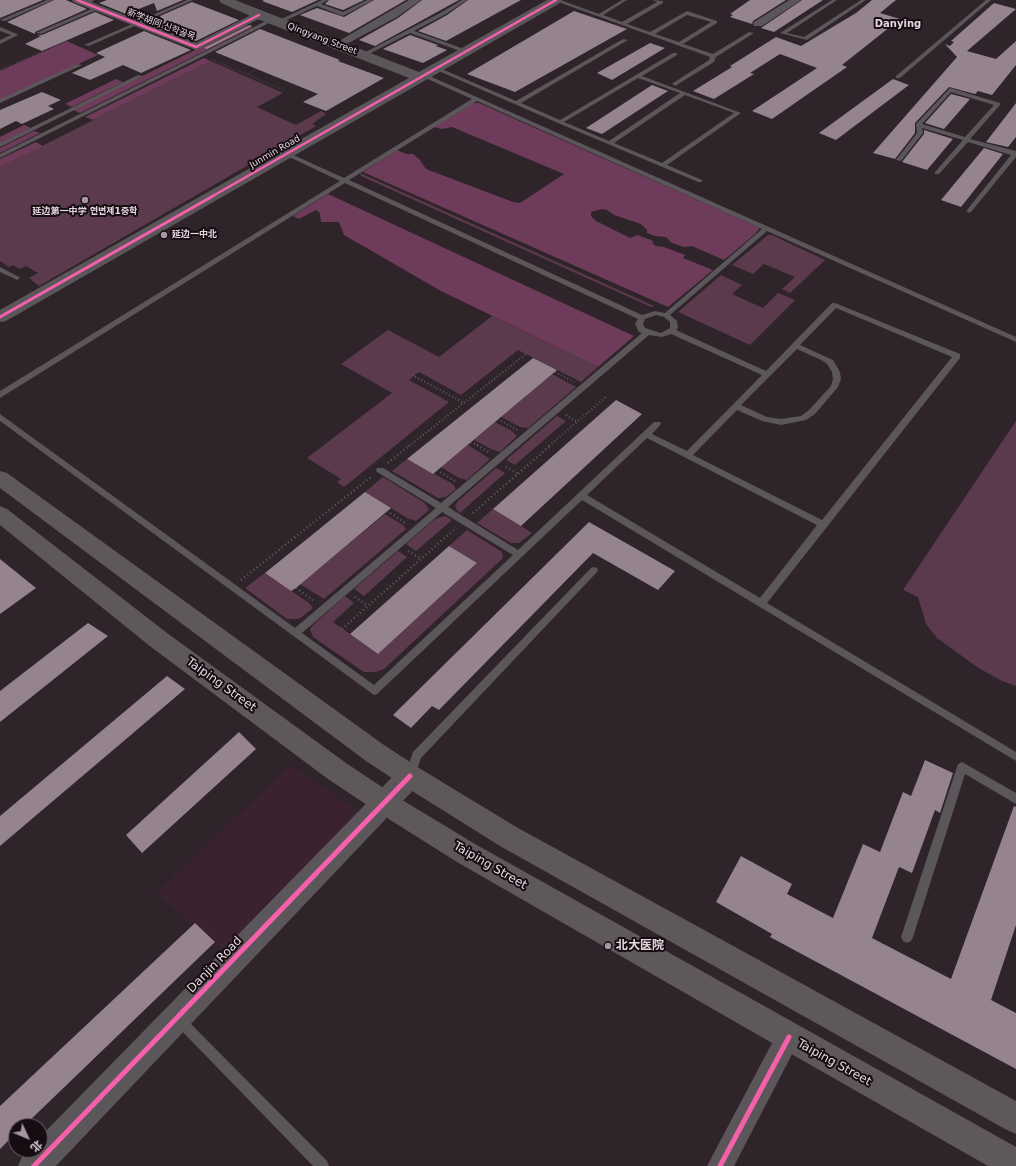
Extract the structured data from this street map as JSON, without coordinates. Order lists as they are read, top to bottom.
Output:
{
  "streets": {
    "main road": ["Taiping Street"],
    "street": [
      "新学胡同 신학골목",
      "Qingyang Street",
      "Junmin Road",
      "Danjin Road"
    ]
  },
  "crossings": [
    ["新学胡同 신학골목", "Qingyang Street"],
    ["Qingyang Street", "Junmin Road"],
    ["Taiping Street", "Danjin Road"]
  ],
  "districts": ["Danying"],
  "places": ["延边第一中学 연변제1중학", "延边一中北", "北大医院"],
  "north": "bottom right"
}
